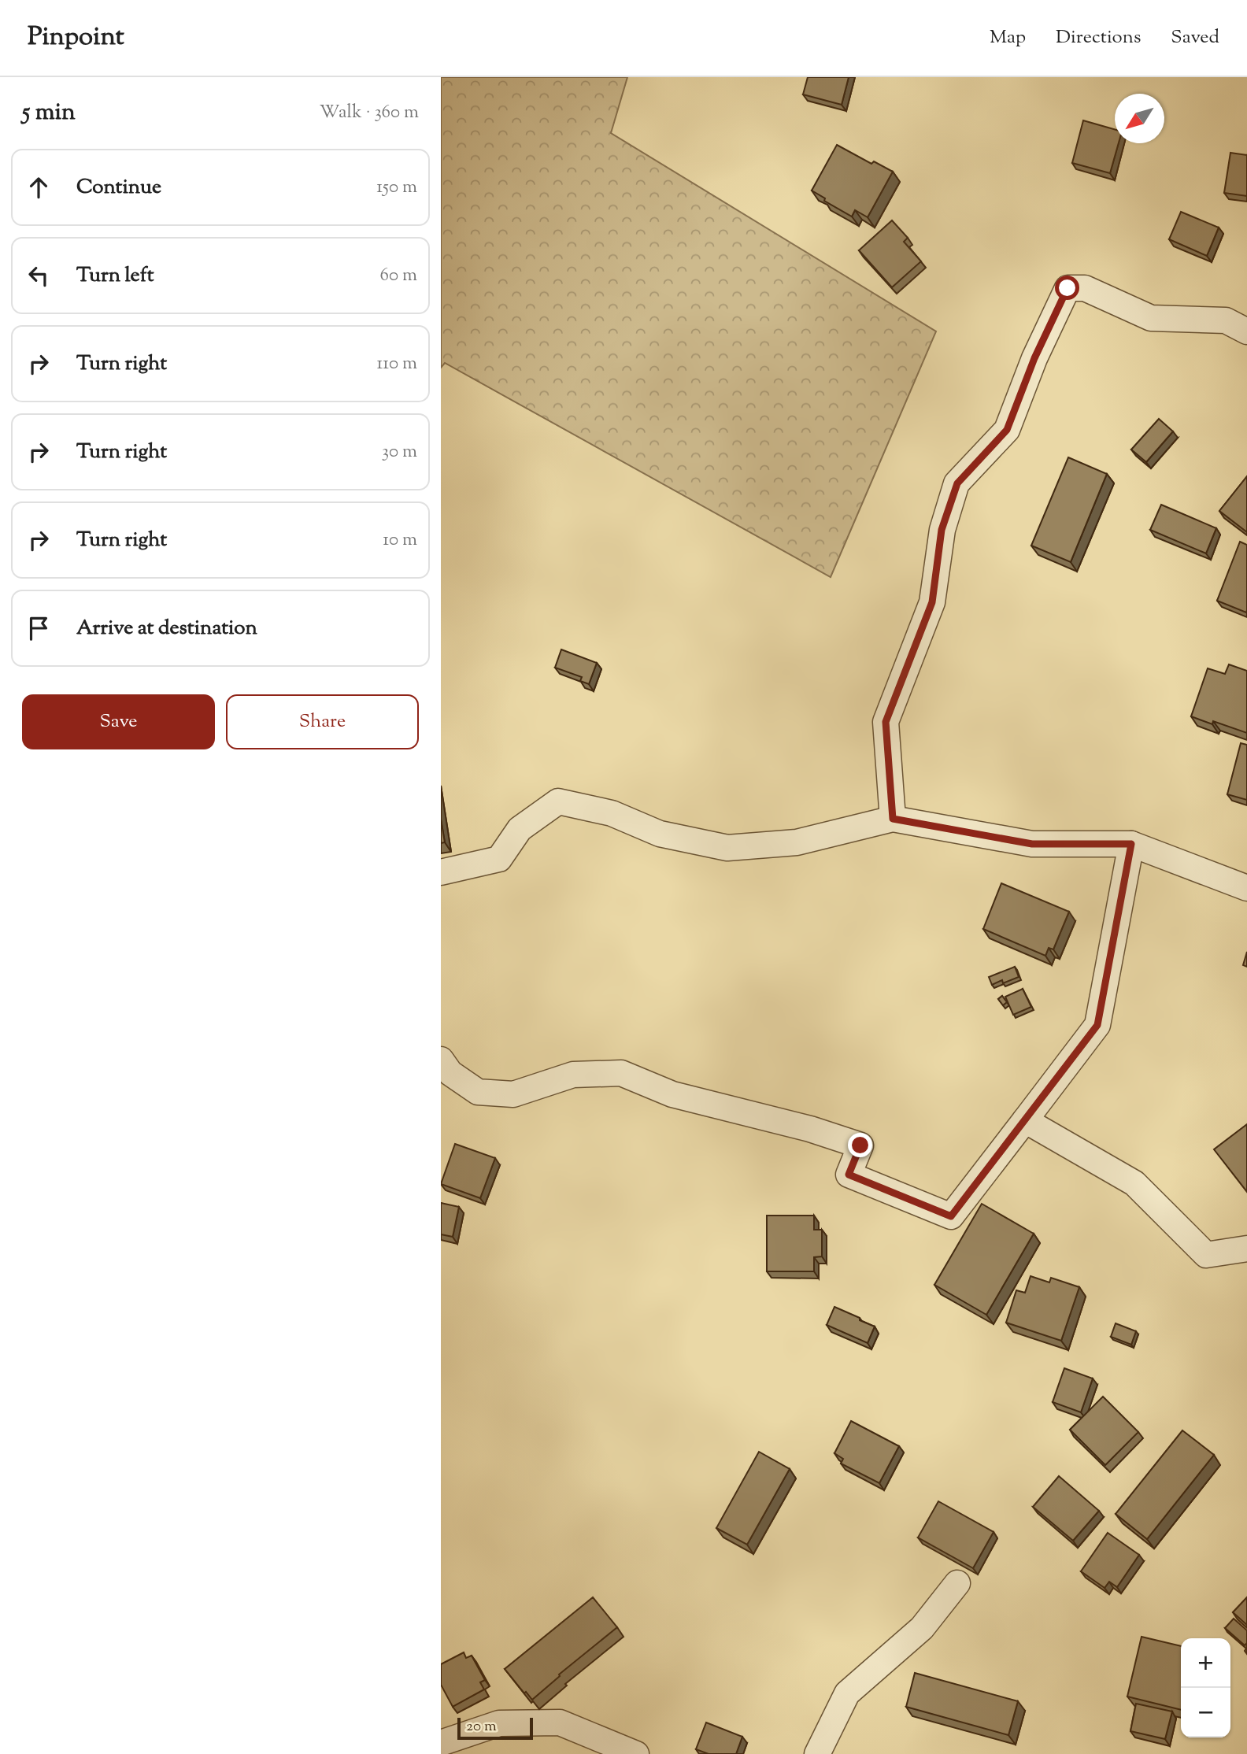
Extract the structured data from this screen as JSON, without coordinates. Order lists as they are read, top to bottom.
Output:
{
  "scale_bar": "20 m",
  "north": "bottom left",
  "page": {
    "header": "Pinpoint",
    "nav": ["Map", "Directions", "Saved"],
    "heading": ["5 min", "Walk · 360 m"],
    "list": [
      ["Continue", "150 m"],
      ["Turn left", "60 m"],
      ["Turn right", "110 m"],
      ["Turn right", "30 m"],
      ["Turn right", "10 m"],
      "Arrive at destination"
    ],
    "buttons": ["Save", "Share"],
    "map_buttons": ["+", "−"],
    "scale": "20 m"
  }
}
